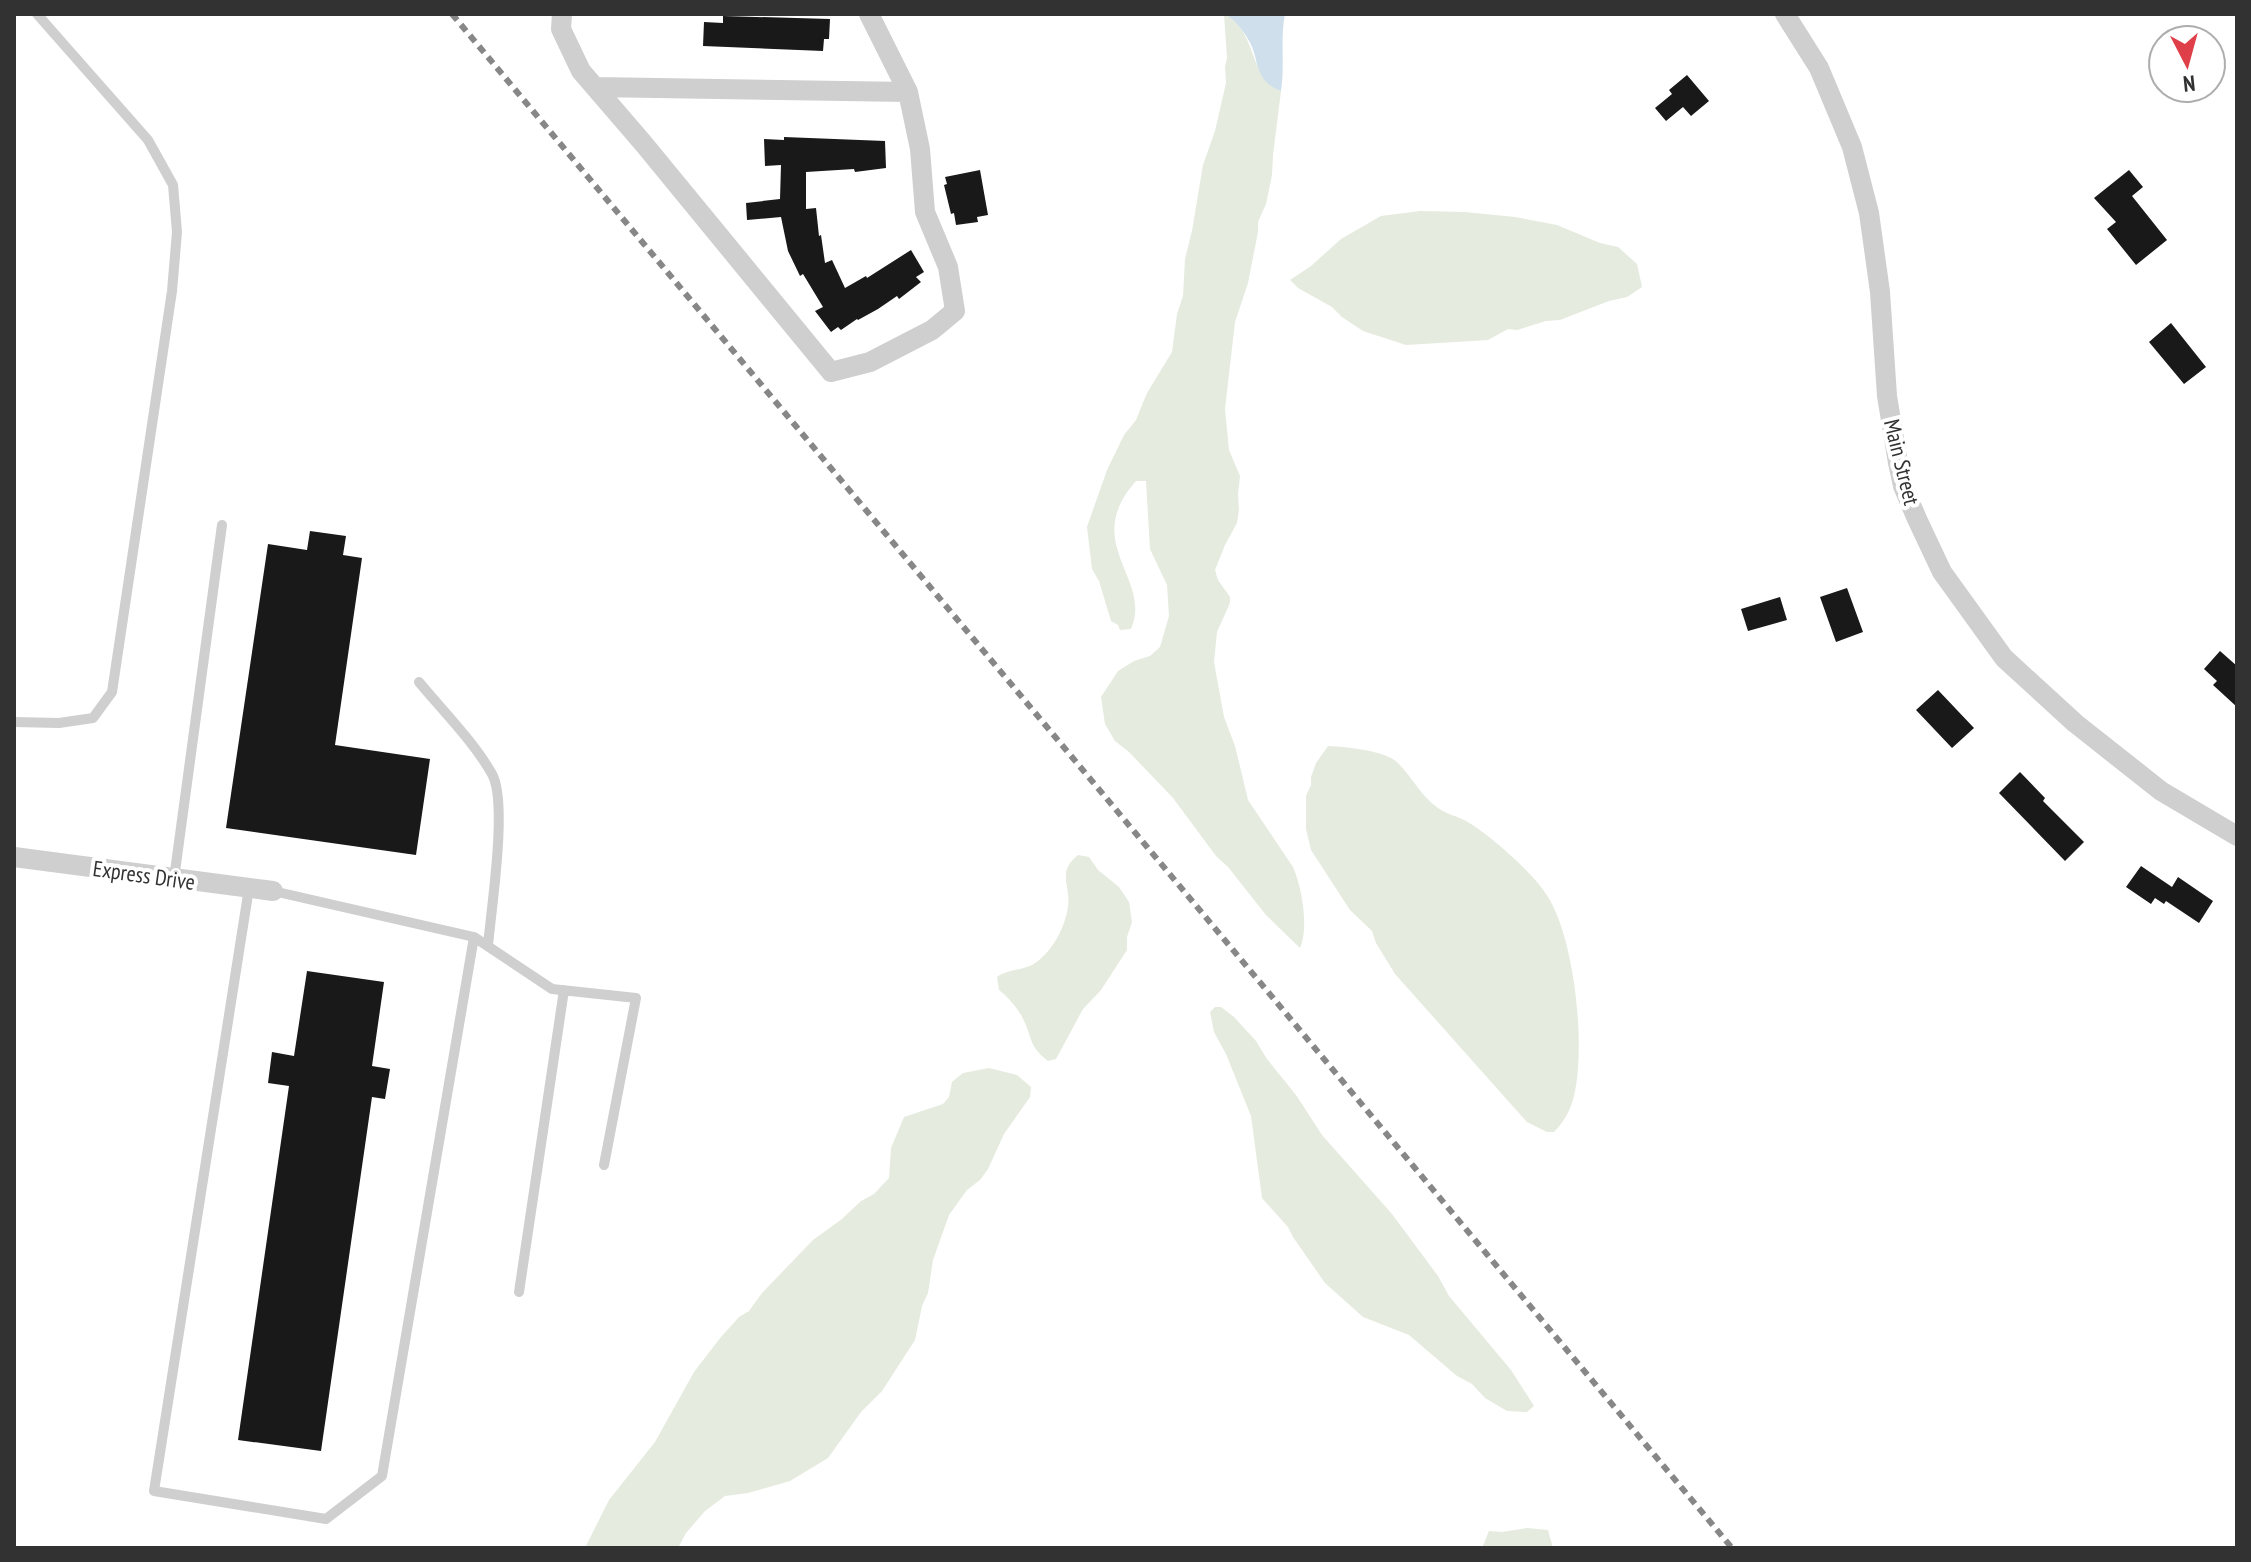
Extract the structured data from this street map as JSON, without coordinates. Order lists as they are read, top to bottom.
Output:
{
  "streets": {
    "street": ["Main Street", "Express Drive"]
  },
  "north": "bottom"
}
